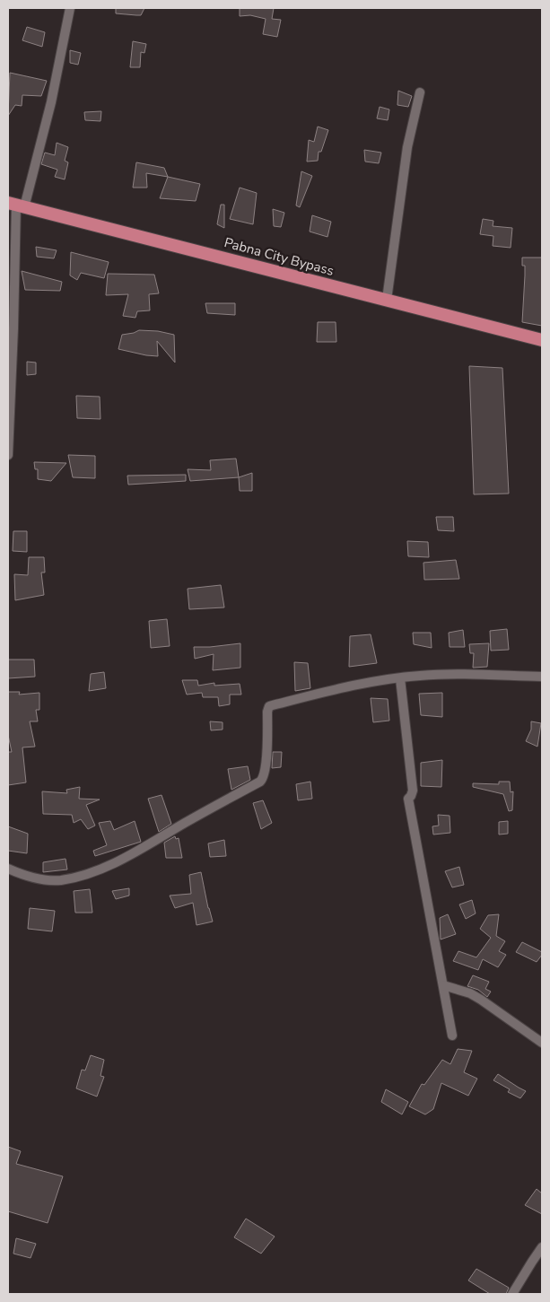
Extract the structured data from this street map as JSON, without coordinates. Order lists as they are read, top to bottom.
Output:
{
  "streets": {
    "highway": ["Pabna City Bypass"]
  }
}
